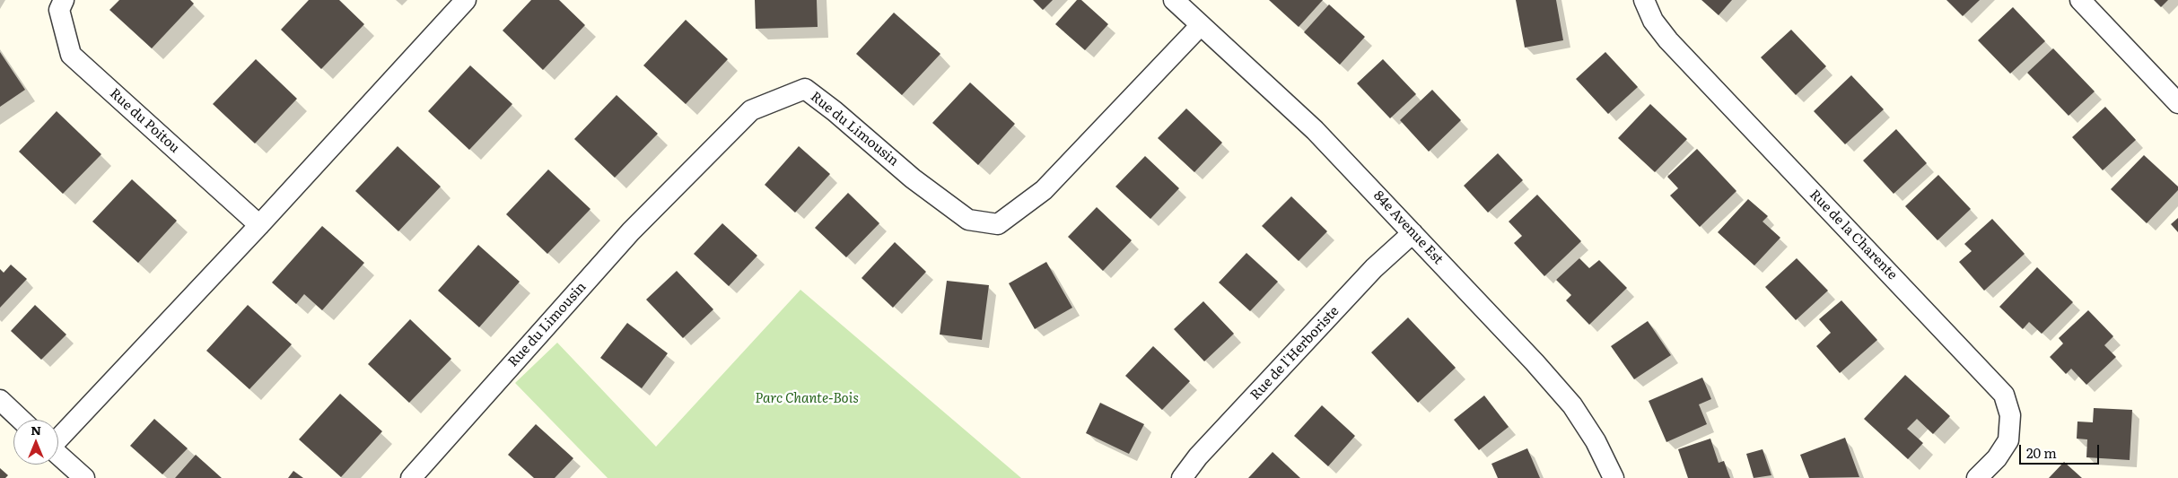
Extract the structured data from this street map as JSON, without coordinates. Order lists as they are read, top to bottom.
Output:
{
  "streets": {
    "street": [
      "Rue du Poitou",
      "Rue du Limousin",
      "84e Avenue Est",
      "Rue de la Charente",
      "Rue de l'Herboriste"
    ]
  },
  "crossings": [
    ["Rue du Limousin", "84e Avenue Est"],
    ["84e Avenue Est", "Rue de l'Herboriste"]
  ],
  "parks": ["Parc Chante-Bois"],
  "scale_bar": "20 m",
  "north": "top"
}
